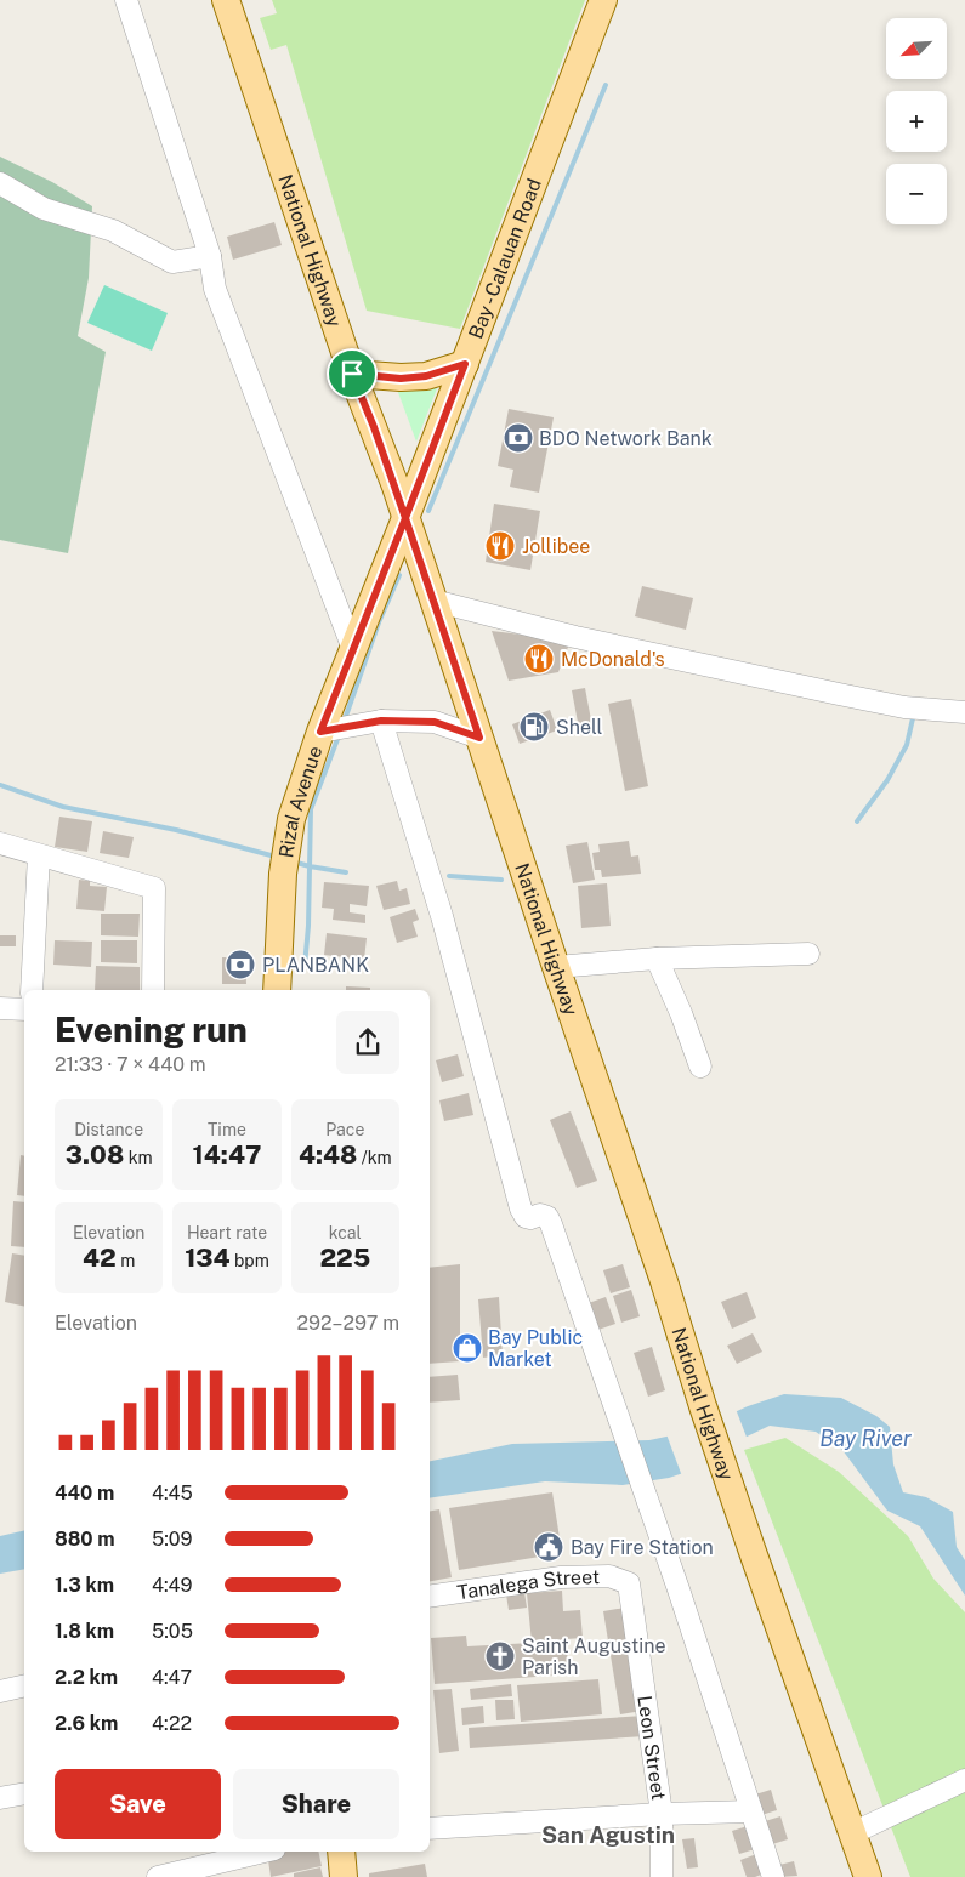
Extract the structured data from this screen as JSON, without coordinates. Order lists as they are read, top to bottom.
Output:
{
  "streets": {
    "main road": ["National Highway", "Bay - Calauan Road", "Rizal Avenue"],
    "street": ["Tanalega Street", "Leon Street"]
  },
  "crossings": [
    ["National Highway", "Bay - Calauan Road"],
    ["National Highway", "Rizal Avenue"],
    ["Bay - Calauan Road", "Rizal Avenue"],
    ["Tanalega Street", "Leon Street"]
  ],
  "districts": ["San Agustin"],
  "water": ["Bay River"],
  "places": {
    "bank": ["BDO Network Bank", "PLANBANK"],
    "restaurant": ["Jollibee", "McDonald's"],
    "fuel station": ["Shell"],
    "shop": ["Bay Public Market"],
    "public building": ["Bay Fire Station"],
    "church": ["Saint Augustine Parish"]
  },
  "north": "bottom left",
  "page": {
    "map_buttons": ["+", "−"],
    "heading": ["Evening run", "21:33 · 7 × 440 m"],
    "stats": [
      ["Distance", "3.08 km"],
      ["Time", "14:47"],
      ["Pace", "4:48 /km"],
      ["Elevation", "42 m"],
      ["Heart rate", "134 bpm"],
      ["kcal", "225"]
    ],
    "chart": ["Elevation", "292–297 m"],
    "list": [
      {
        "name": "440 m",
        "note": "4:45"
      },
      {
        "name": "880 m",
        "note": "5:09"
      },
      {
        "name": "1.3 km",
        "note": "4:49"
      },
      {
        "name": "1.8 km",
        "note": "5:05"
      },
      {
        "name": "2.2 km",
        "note": "4:47"
      },
      {
        "name": "2.6 km",
        "note": "4:22"
      }
    ],
    "buttons": ["Save", "Share"]
  }
}
